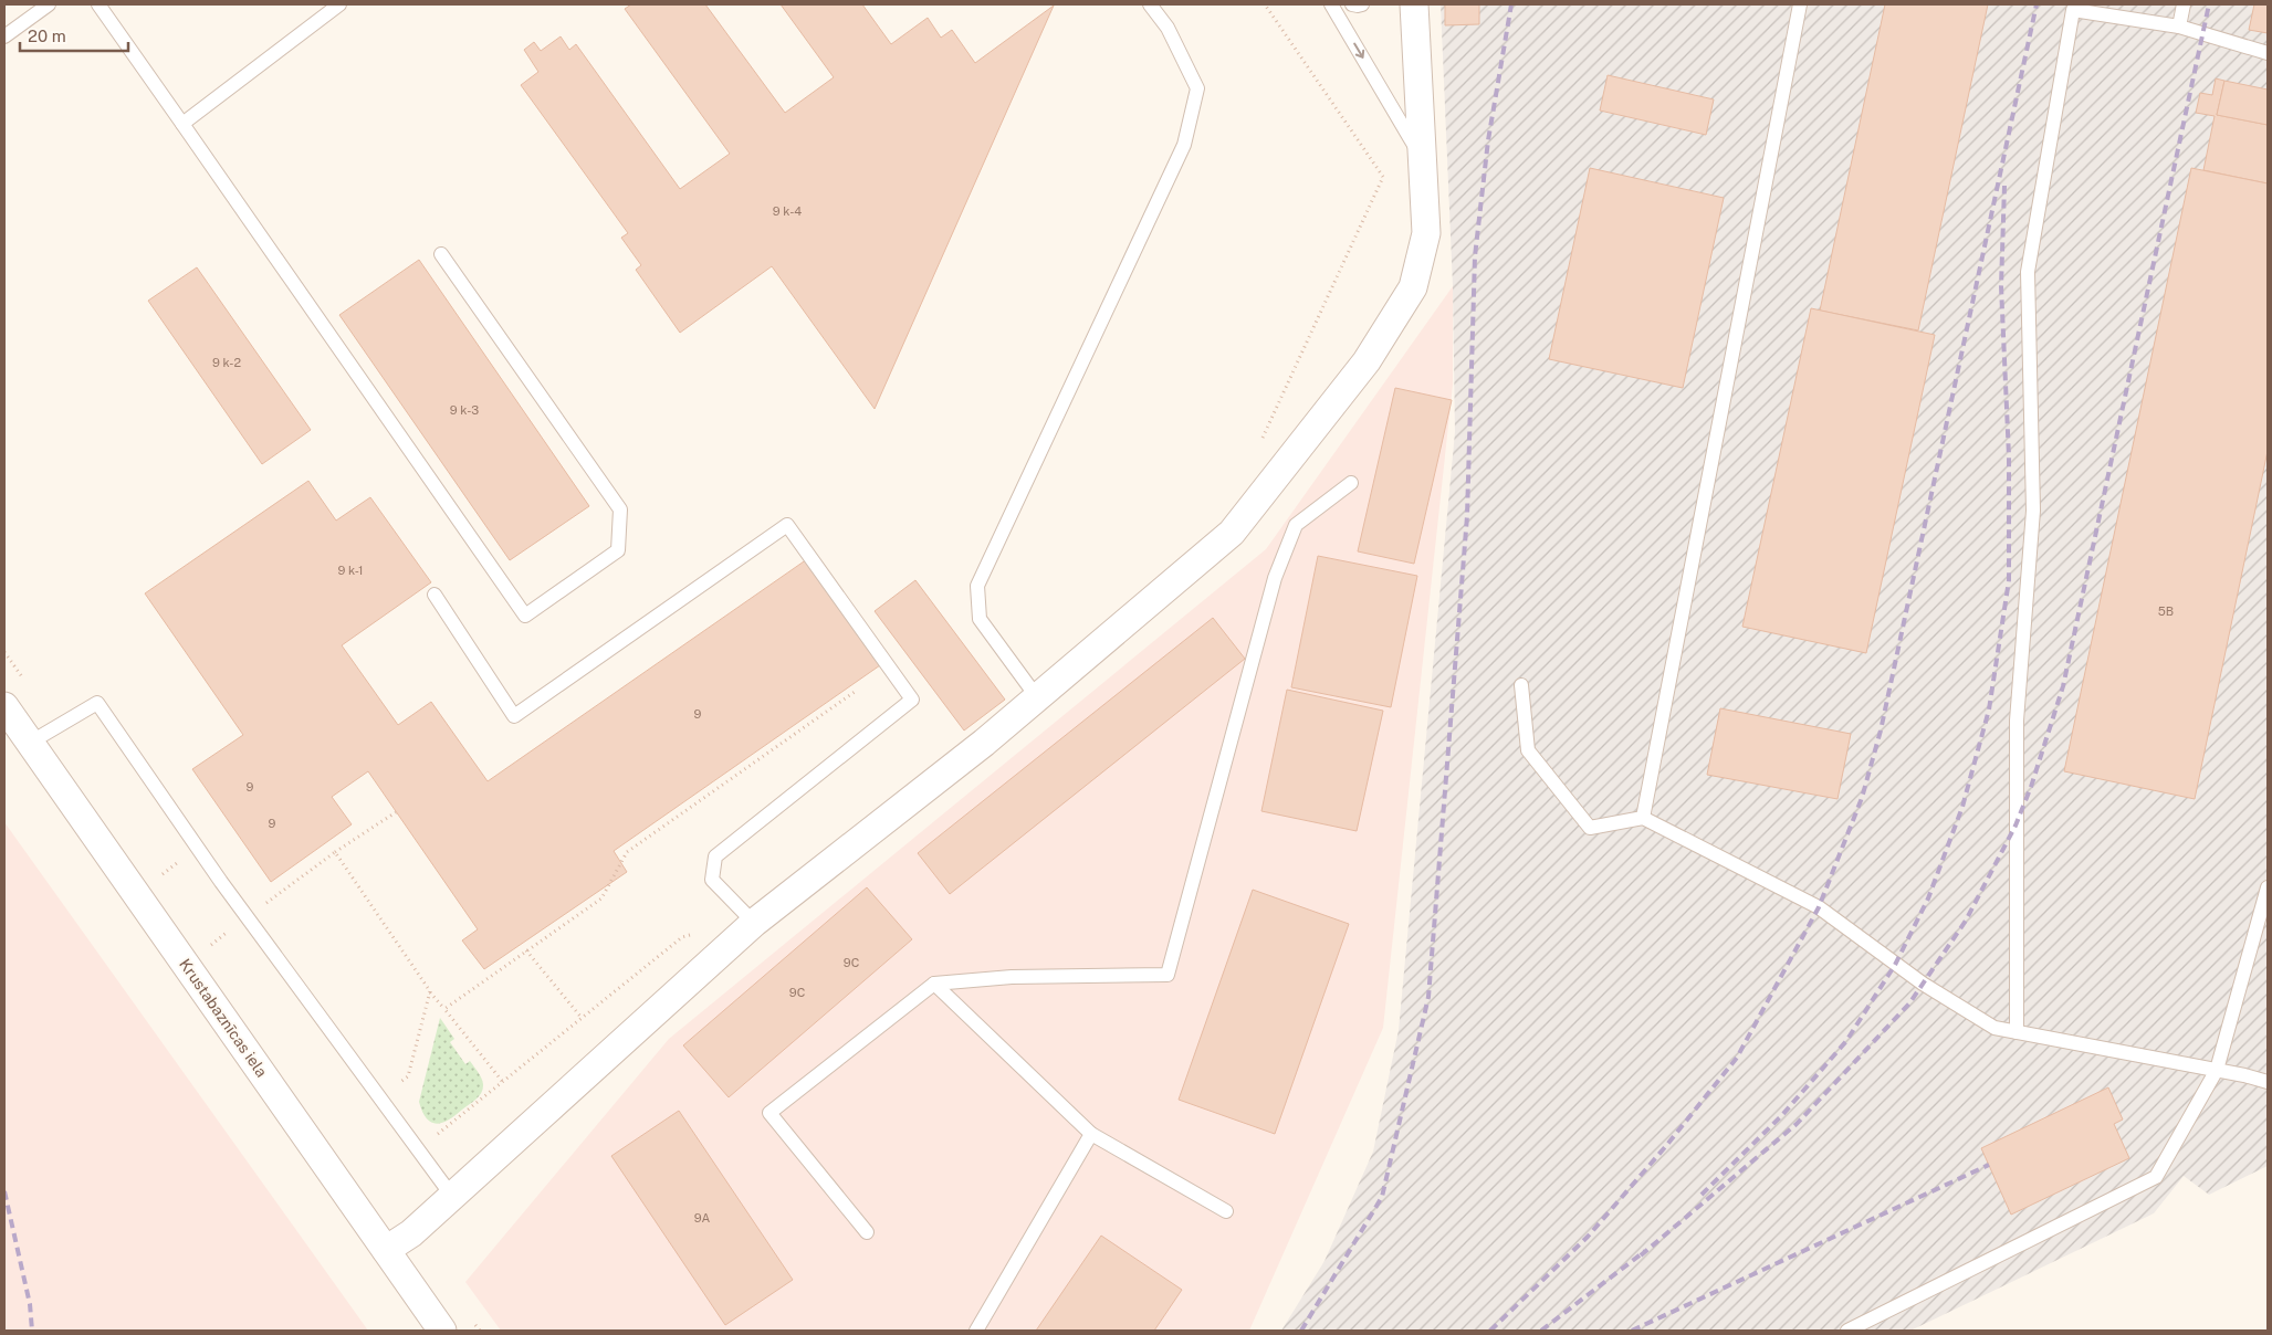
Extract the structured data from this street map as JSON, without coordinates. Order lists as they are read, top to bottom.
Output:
{
  "streets": {
    "street": ["Krustabaznīcas iela"]
  },
  "house_numbers": [
    "9 k-4",
    "9 k-2",
    "9 k-3",
    "9 k-1",
    "5B",
    "9",
    "9",
    "9",
    "9C",
    "9C",
    "9A"
  ],
  "scale_bar": "20 m"
}
